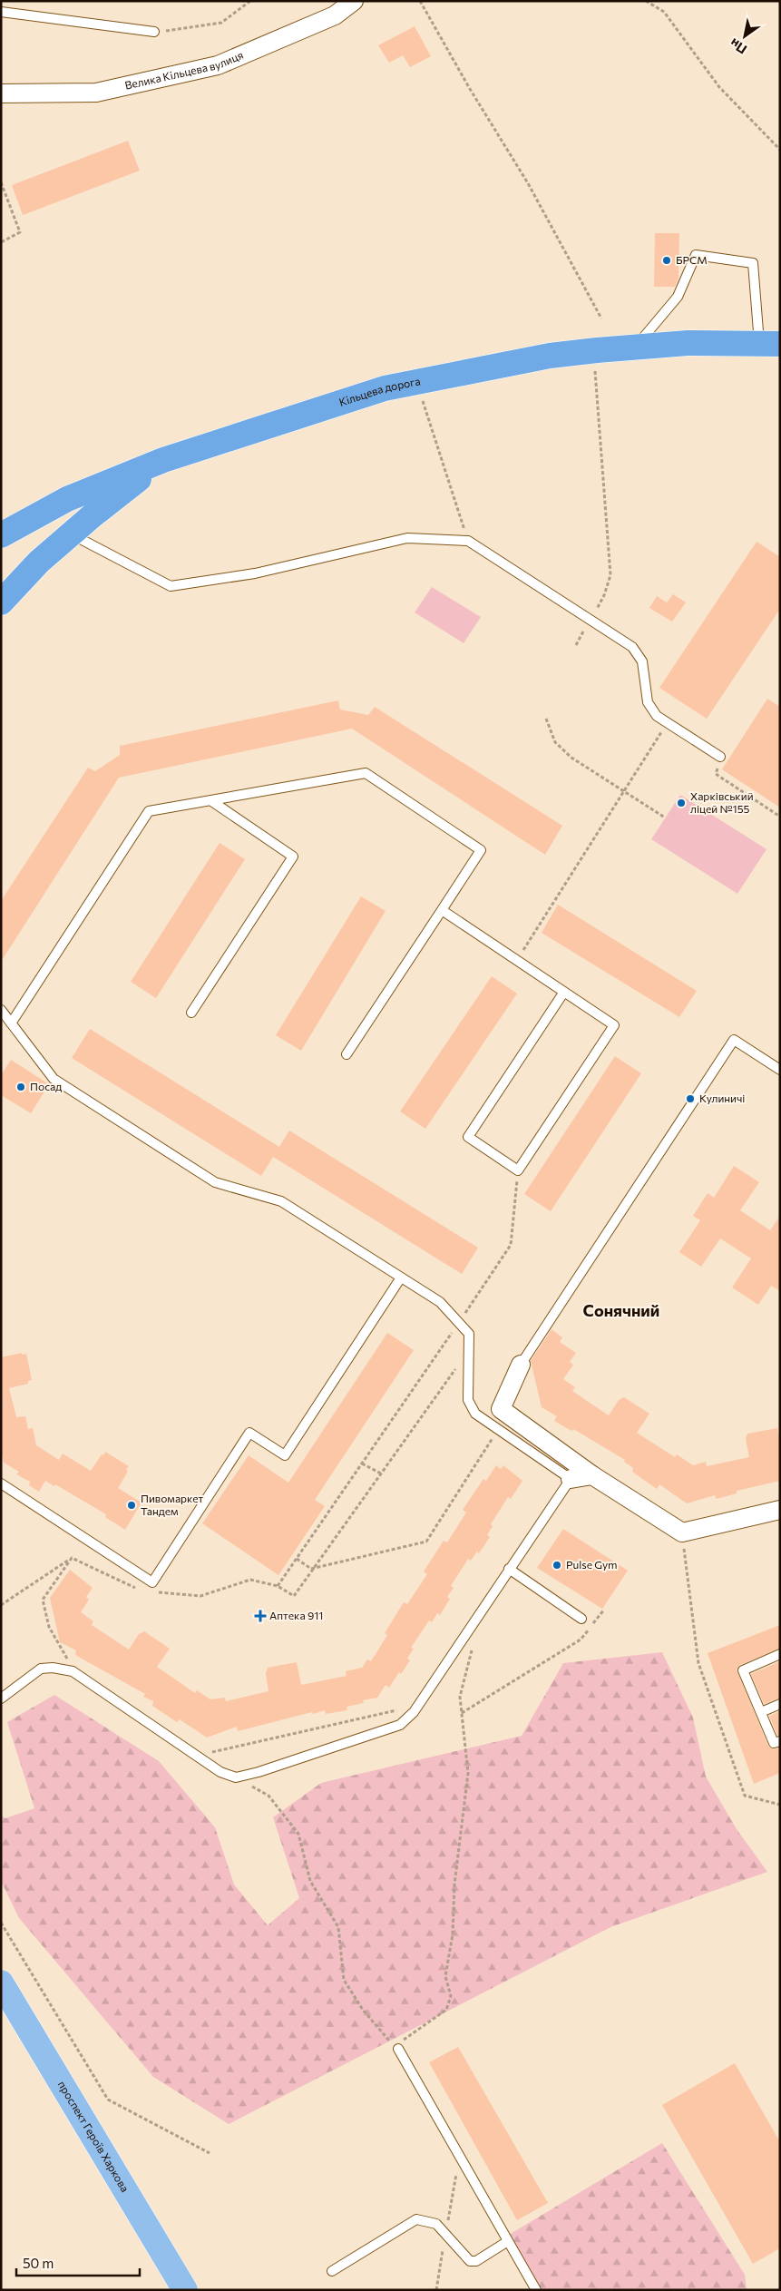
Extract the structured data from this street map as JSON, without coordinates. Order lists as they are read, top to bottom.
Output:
{
  "streets": {
    "highway": ["Кільцева дорога"],
    "main road": ["проспект Героїв Харкова"],
    "street": ["Велика Кільцева вулиця"]
  },
  "districts": ["Сонячний"],
  "places": {
    "other": [
      "БРСМ",
      "Харківський ліцей №155",
      "Посад",
      "Кулиничі",
      "Пивомаркет Тандем",
      "Pulse Gym"
    ],
    "health": ["Аптека 911"]
  },
  "scale_bar": "50 m",
  "north": "bottom left"
}
